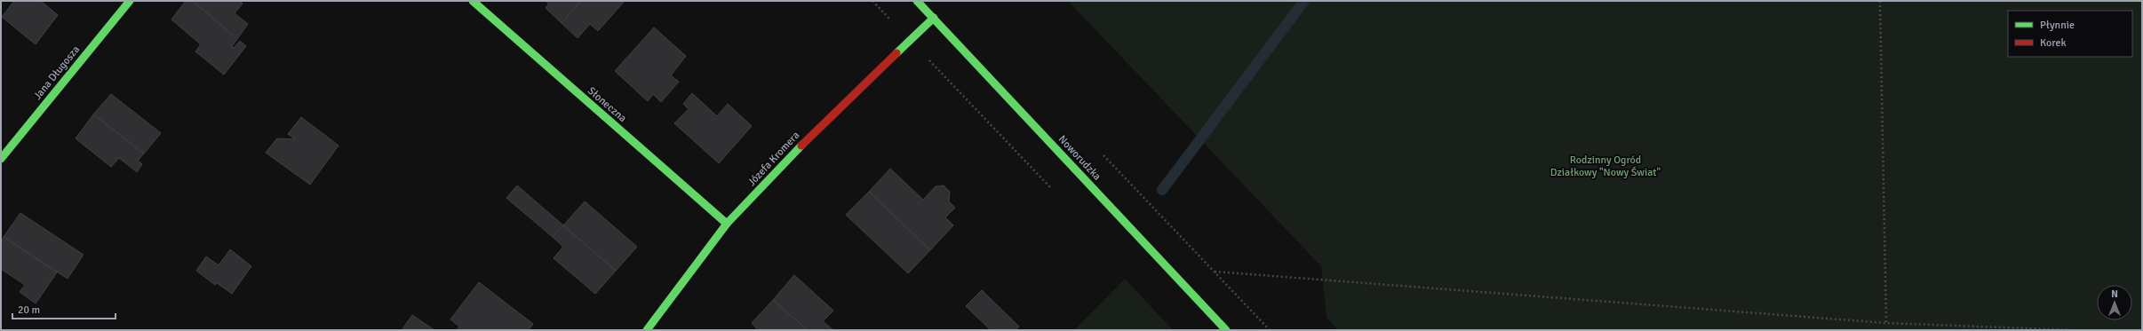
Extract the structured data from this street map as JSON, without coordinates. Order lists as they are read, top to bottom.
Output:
{
  "streets": {
    "street": [
      "Jana Długosza",
      "Słoneczna",
      "Noworudzka",
      "Józefa Kromera"
    ]
  },
  "crossings": [
    ["Słoneczna", "Józefa Kromera"],
    ["Noworudzka", "Józefa Kromera"]
  ],
  "parks": ["Rodzinny Ogród Działkowy \"Nowy Świat\""],
  "legend": ["Płynnie", "Korek"],
  "scale_bar": "20 m",
  "north": "top"
}
